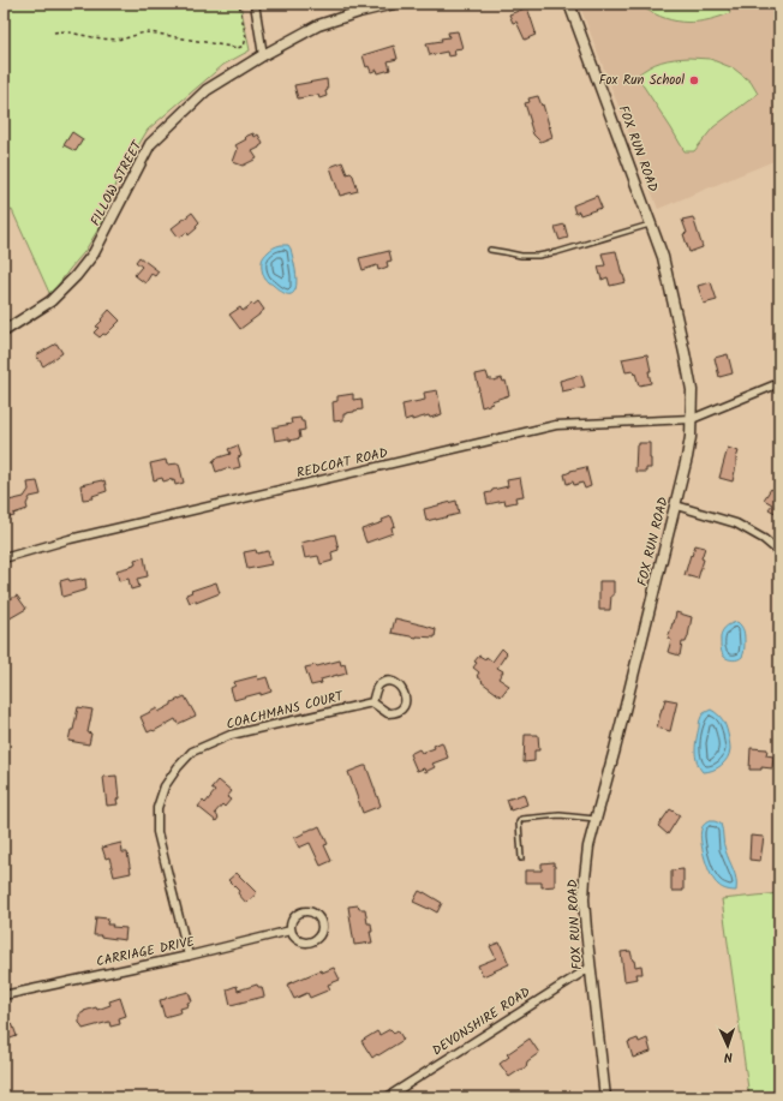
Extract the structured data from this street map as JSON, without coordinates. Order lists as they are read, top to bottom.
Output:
{
  "streets": {
    "street": [
      "FOX RUN ROAD",
      "FILLOW STREET",
      "REDCOAT ROAD",
      "COACHMANS COURT",
      "CARRIAGE DRIVE",
      "DEVONSHIRE ROAD"
    ]
  },
  "crossings": [
    ["FOX RUN ROAD", "REDCOAT ROAD"],
    ["FOX RUN ROAD", "DEVONSHIRE ROAD"],
    ["COACHMANS COURT", "CARRIAGE DRIVE"]
  ],
  "places": ["Fox Run School"],
  "north": "bottom"
}
